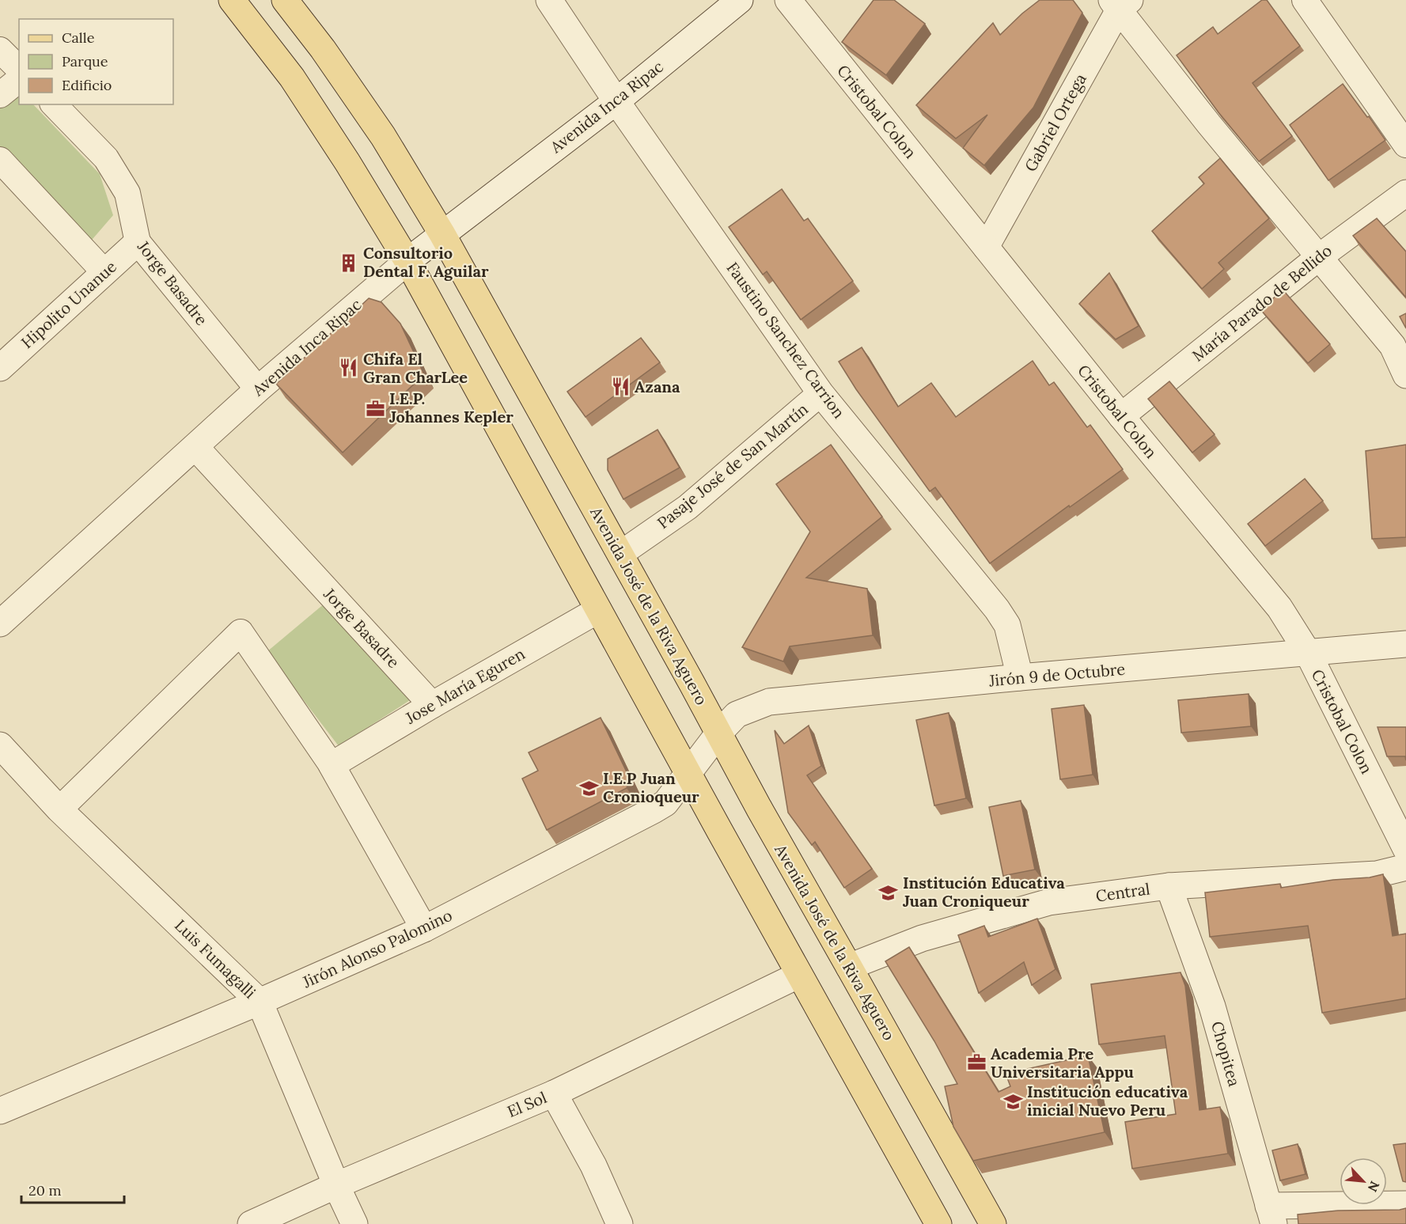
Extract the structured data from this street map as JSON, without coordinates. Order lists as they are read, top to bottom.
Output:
{
  "streets": {
    "main road": ["Avenida José de la Riva Aguero"],
    "street": [
      "Avenida Inca Ripac",
      "Cristobal Colon",
      "Gabriel Ortega",
      "Jorge Basadre",
      "María Parado de Bellido",
      "Hipolito Unanue",
      "Faustino Sanchez Carrion",
      "Pasaje José de San Martín",
      "Jirón 9 de Octubre",
      "Jose María Eguren",
      "Central",
      "Jirón Alonso Palomino",
      "Luis Fumagalli",
      "Chopitea",
      "El Sol"
    ]
  },
  "crossings": [
    ["Avenida Inca Ripac", "Jorge Basadre"],
    ["Avenida Inca Ripac", "Faustino Sanchez Carrion"],
    ["Avenida Inca Ripac", "Avenida José de la Riva Aguero"],
    ["Cristobal Colon", "Gabriel Ortega"],
    ["Cristobal Colon", "María Parado de Bellido"],
    ["Cristobal Colon", "Jirón 9 de Octubre"],
    ["Jorge Basadre", "Hipolito Unanue"],
    ["Jorge Basadre", "Jose María Eguren"],
    ["Faustino Sanchez Carrion", "Pasaje José de San Martín"],
    ["Faustino Sanchez Carrion", "Jirón 9 de Octubre"],
    ["Pasaje José de San Martín", "Avenida José de la Riva Aguero"],
    ["Avenida José de la Riva Aguero", "Jirón 9 de Octubre"],
    ["Avenida José de la Riva Aguero", "Central"],
    ["Avenida José de la Riva Aguero", "Jirón Alonso Palomino"],
    ["Jirón 9 de Octubre", "Jirón Alonso Palomino"],
    ["Central", "Chopitea"],
    ["Jirón Alonso Palomino", "Luis Fumagalli"],
    ["Luis Fumagalli", "El Sol"]
  ],
  "places": {
    "building": ["Consultorio Dental F. Aguilar"],
    "restaurant": ["Chifa El Gran CharLee", "Azana"],
    "office": ["I.E.P. Johannes Kepler", "Academia Pre Universitaria Appu"],
    "school or university": ["I.E.P Juan Cronioqueur", "Institución Educativa Juan Croniqueur", "Institución educativa inicial Nuevo Peru"]
  },
  "legend": ["Calle", "Parque", "Edificio"],
  "scale_bar": "20 m",
  "north": "bottom right"
}
